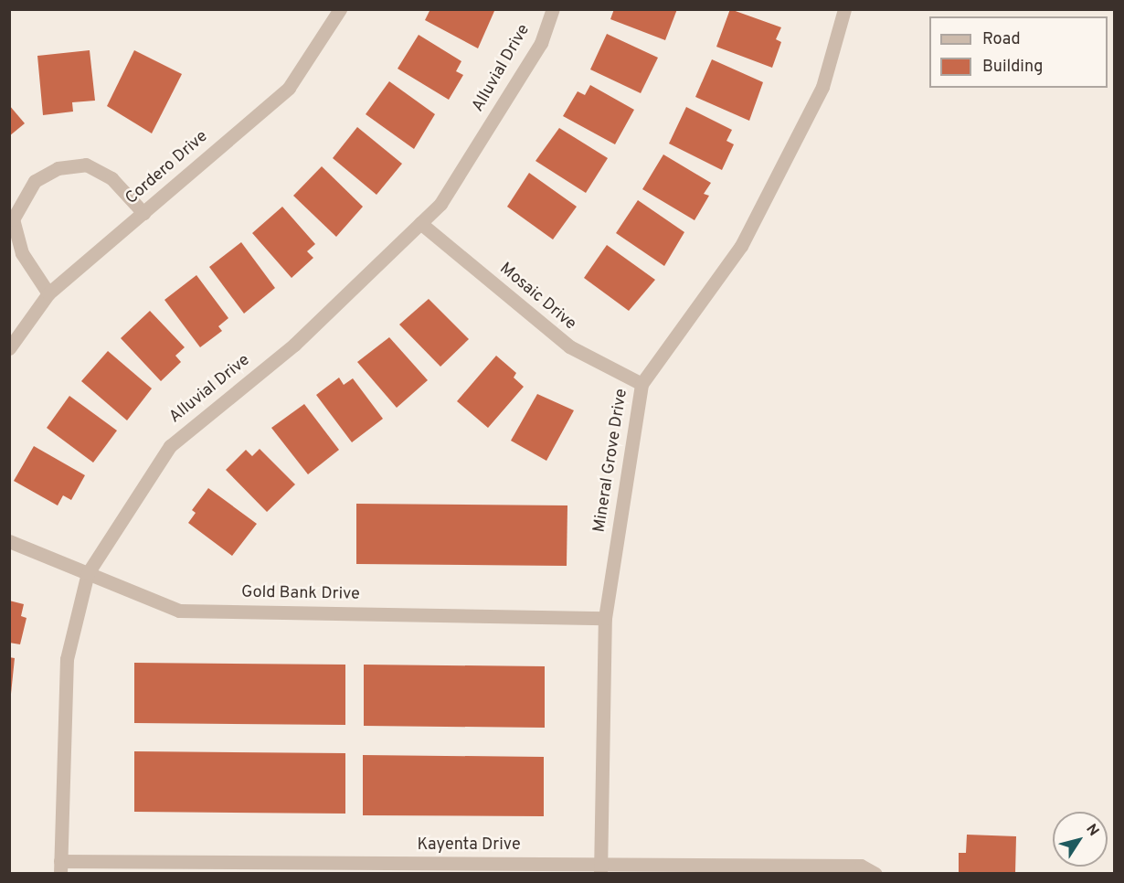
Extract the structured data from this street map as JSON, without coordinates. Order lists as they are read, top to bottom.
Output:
{
  "streets": {
    "street": [
      "Alluvial Drive",
      "Cordero Drive",
      "Mosaic Drive",
      "Mineral Grove Drive",
      "Gold Bank Drive",
      "Kayenta Drive"
    ]
  },
  "crossings": [
    ["Alluvial Drive", "Mosaic Drive"],
    ["Alluvial Drive", "Gold Bank Drive"],
    ["Alluvial Drive", "Kayenta Drive"],
    ["Mosaic Drive", "Mineral Grove Drive"],
    ["Mineral Grove Drive", "Gold Bank Drive"],
    ["Mineral Grove Drive", "Kayenta Drive"]
  ],
  "legend": ["Road", "Building"],
  "north": "top right"
}
